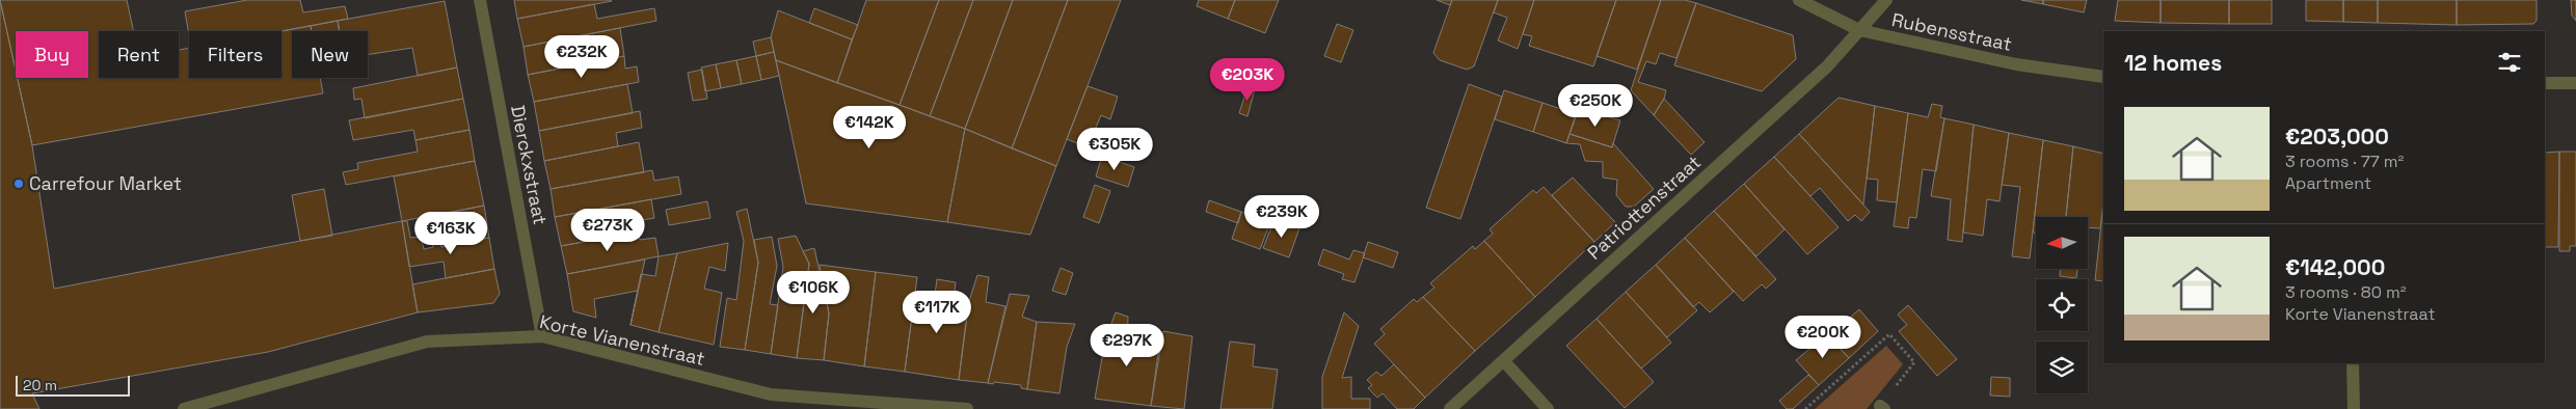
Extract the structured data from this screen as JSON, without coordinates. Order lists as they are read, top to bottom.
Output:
{
  "streets": {
    "street": [
      "Rubensstraat",
      "Dierckxstraat",
      "Patriottenstraat",
      "Korte Vianenstraat"
    ]
  },
  "crossings": [
    ["Rubensstraat", "Patriottenstraat"],
    ["Dierckxstraat", "Korte Vianenstraat"]
  ],
  "places": ["Carrefour Market"],
  "scale_bar": "20 m",
  "north": "left",
  "page": {
    "chip": [
      "Buy",
      "Rent",
      "Filters",
      "New"
    ],
    "heading": "12 homes",
    "price": [
      "€232K",
      "€203K",
      "€250K",
      "€142K",
      "€305K",
      "€239K",
      "€273K",
      "€163K",
      "€106K",
      "€117K",
      "€200K",
      "€297K"
    ],
    "list": [
      {
        "name": "€203,000",
        "note": "3 rooms · 77 m² · Apartment"
      },
      {
        "name": "€142,000",
        "note": "3 rooms · 80 m² · Korte Vianenstraat"
      }
    ],
    "scale": "20 m"
  }
}
